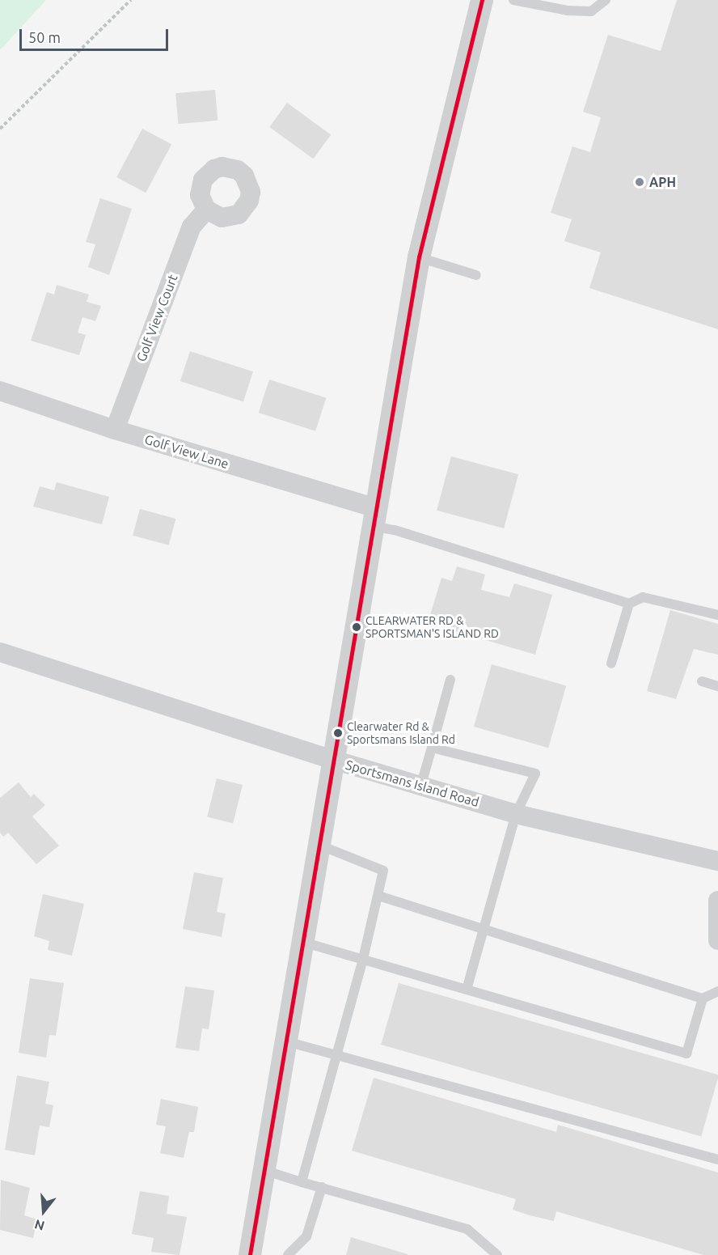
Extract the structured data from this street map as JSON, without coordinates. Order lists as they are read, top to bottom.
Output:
{
  "streets": {
    "street": ["Golf View Court", "Golf View Lane", "Sportsmans Island Road"]
  },
  "crossings": [
    ["Golf View Court", "Golf View Lane"]
  ],
  "places": ["APH", "CLEARWATER RD & SPORTSMAN'S ISLAND RD", "Clearwater Rd & Sportsmans Island Rd"],
  "scale_bar": "50 m",
  "north": "bottom"
}
